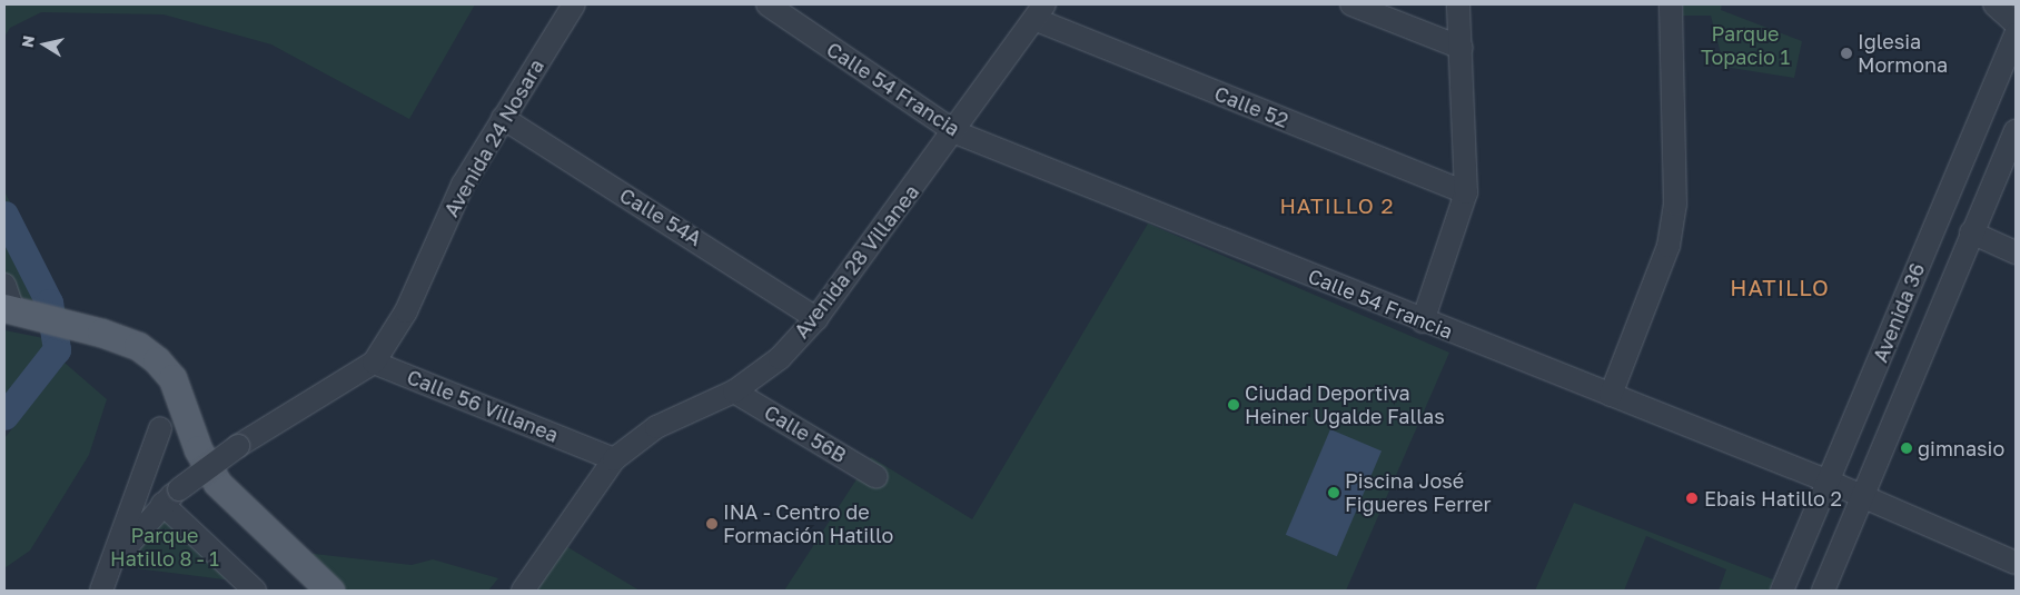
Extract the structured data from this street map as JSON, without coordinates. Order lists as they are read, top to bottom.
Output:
{
  "streets": {
    "street": [
      "Calle 54 Francia",
      "Calle 52",
      "Avenida 24 Nosara",
      "Calle 54A",
      "Avenida 28 Villanea",
      "Avenida 36",
      "Calle 56 Villanea",
      "Calle 56B"
    ]
  },
  "crossings": [
    ["Calle 54 Francia", "Avenida 28 Villanea"],
    ["Calle 54 Francia", "Avenida 36"],
    ["Calle 52", "Avenida 28 Villanea"],
    ["Avenida 24 Nosara", "Calle 54A"],
    ["Avenida 24 Nosara", "Calle 56 Villanea"],
    ["Calle 54A", "Avenida 28 Villanea"],
    ["Avenida 28 Villanea", "Calle 56 Villanea"],
    ["Avenida 28 Villanea", "Calle 56B"]
  ],
  "districts": ["HATILLO 2", "HATILLO"],
  "parks": ["Parque Topacio 1", "Parque Hatillo 8 - 1"],
  "places": [
    "Iglesia Mormona",
    "Ciudad Deportiva Heiner Ugalde Fallas",
    "gimnasio",
    "Piscina José Figueres Ferrer",
    "Ebais Hatillo 2",
    "INA - Centro de Formación Hatillo"
  ],
  "north": "left"
}
